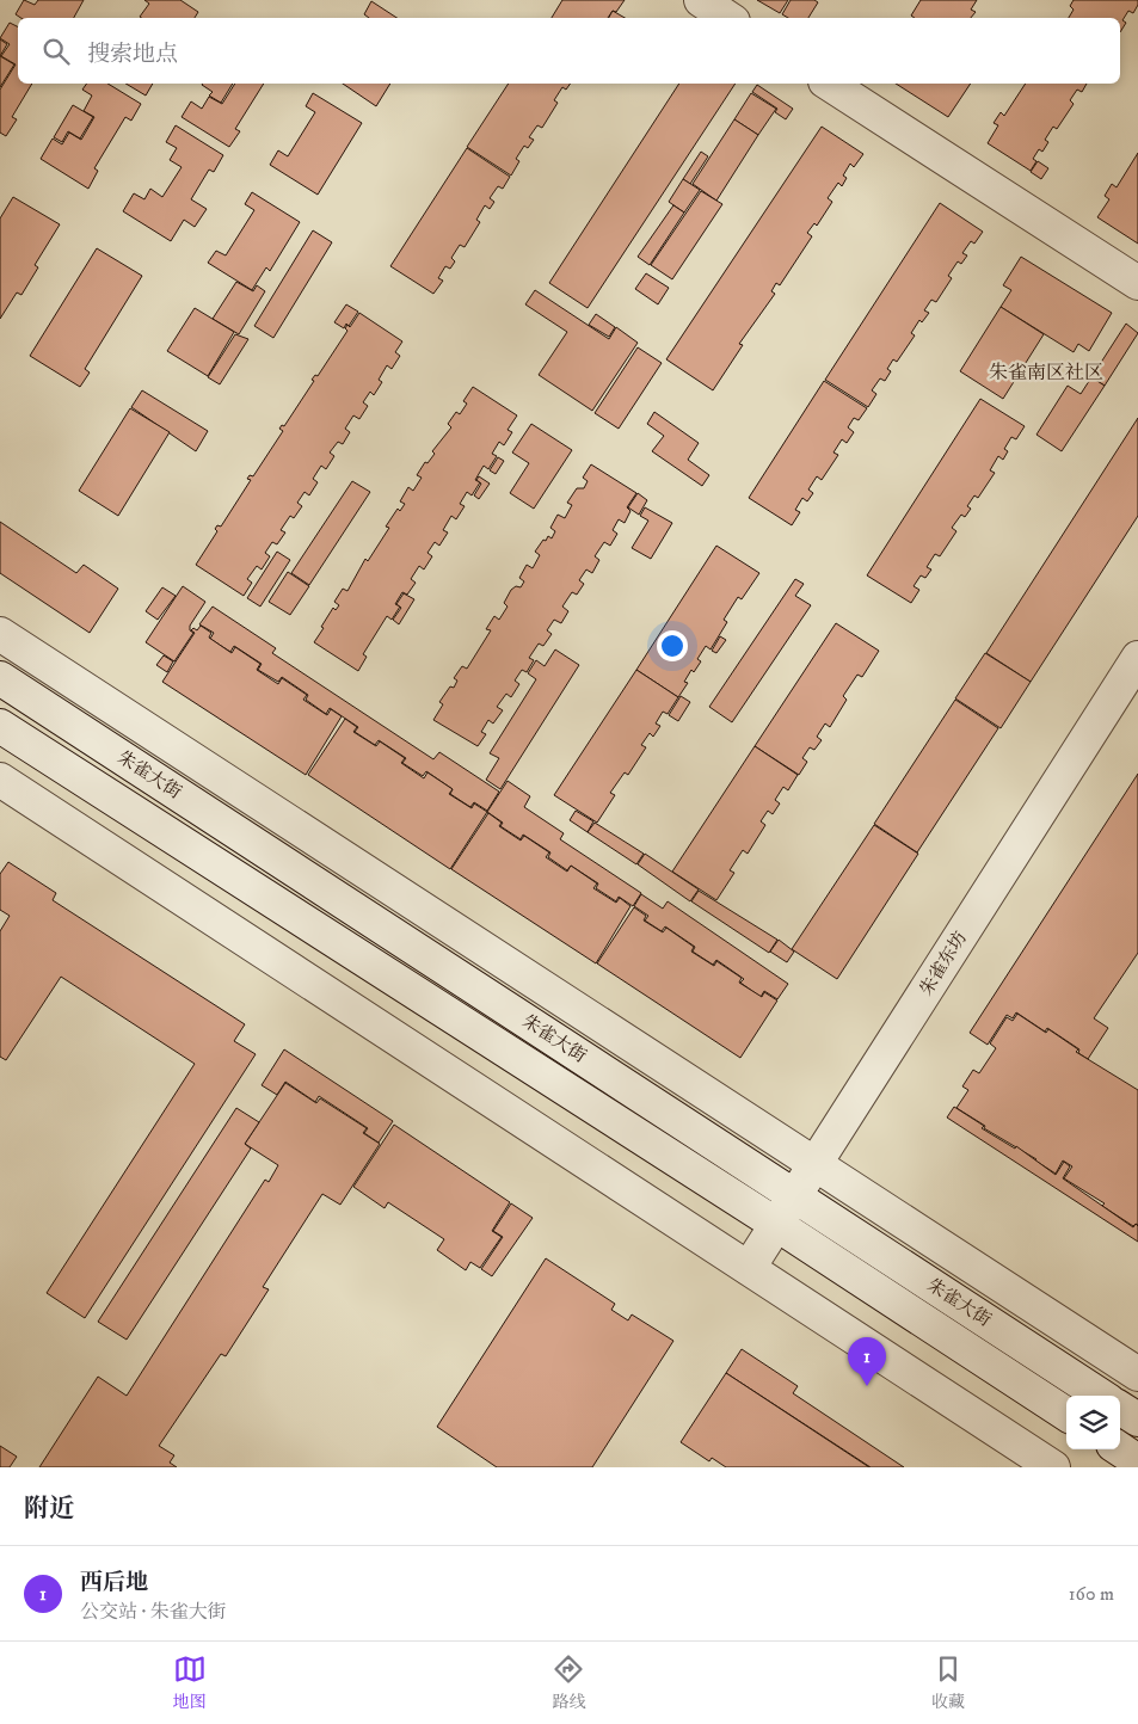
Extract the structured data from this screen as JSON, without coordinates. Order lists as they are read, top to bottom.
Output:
{
  "streets": {
    "street": ["朱雀大街", "朱雀东坊"]
  },
  "crossings": [
    ["朱雀大街", "朱雀东坊"]
  ],
  "districts": ["朱雀南区社区"],
  "page": {
    "search": "搜索地点",
    "pins": "1",
    "heading": "附近",
    "list": [
      {
        "mark": "1",
        "name": "西后地",
        "note": "公交站 · 朱雀大街",
        "value": "160 m"
      }
    ],
    "nav": ["地图", "路线", "收藏"]
  }
}
